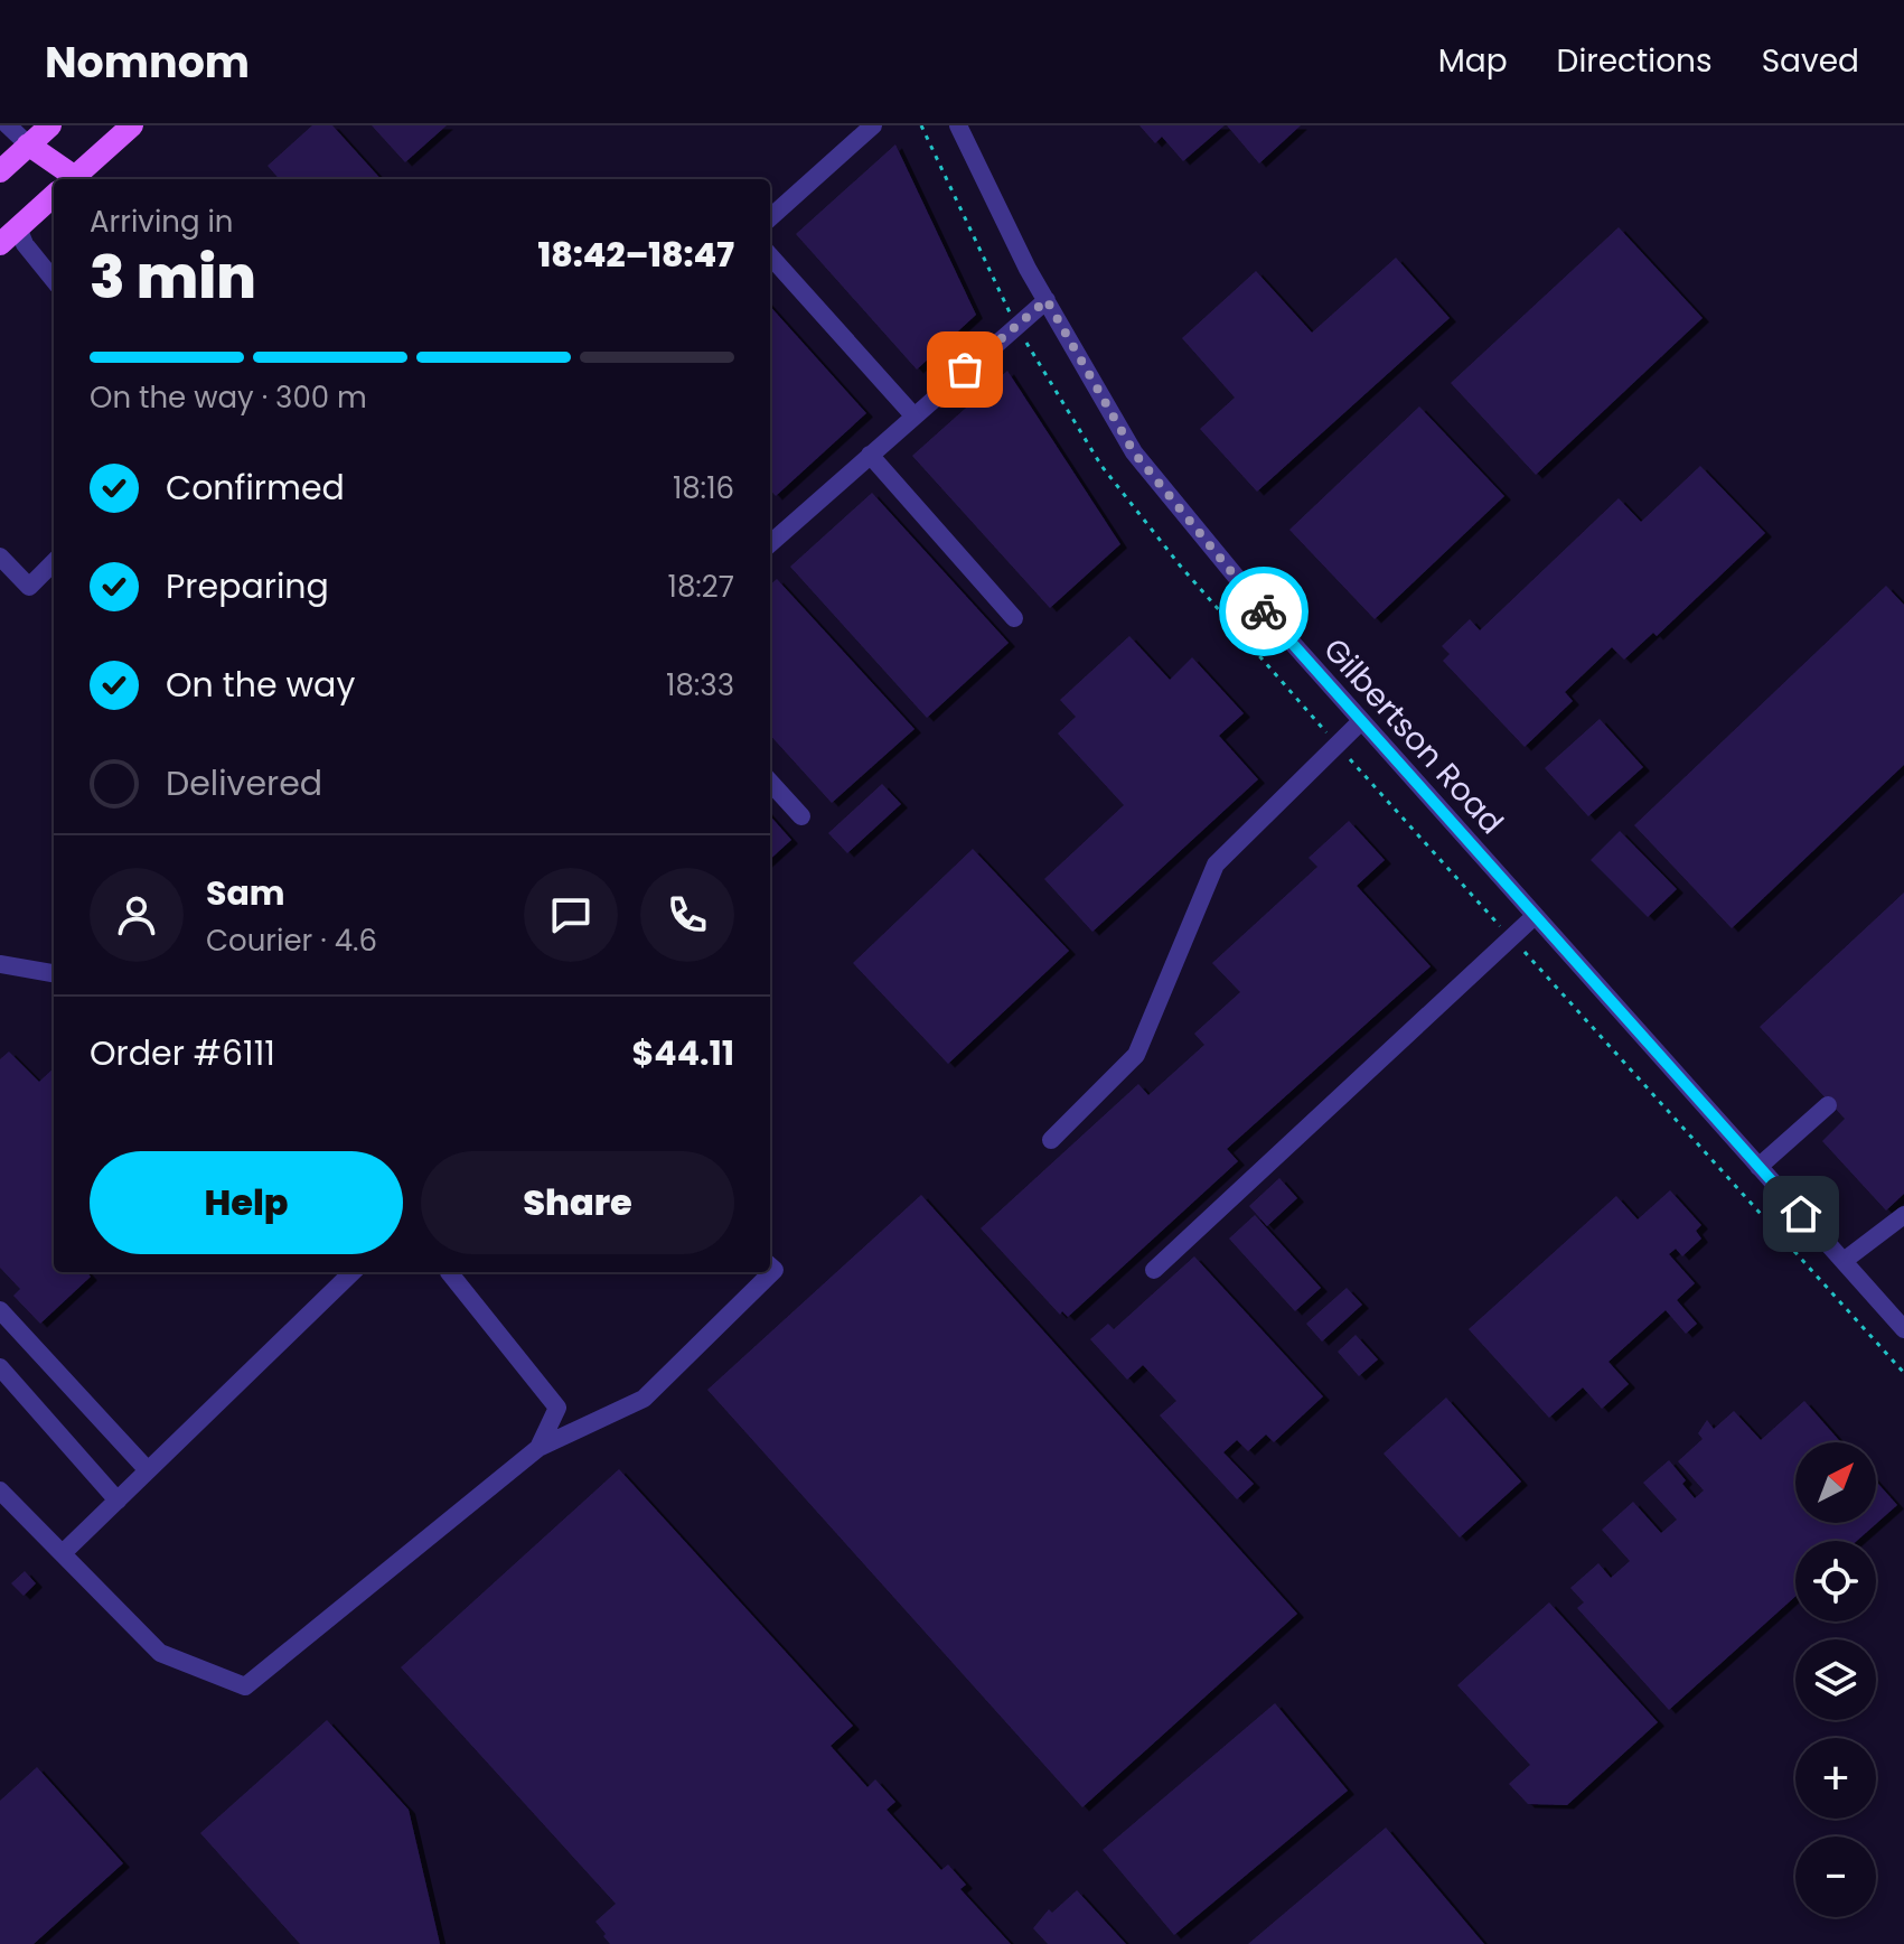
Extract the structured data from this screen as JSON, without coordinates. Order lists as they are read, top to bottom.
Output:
{
  "streets": {
    "street": ["Gilbertson Road"]
  },
  "north": "top right",
  "page": {
    "header": "Nomnom",
    "nav": ["Map", "Directions", "Saved"],
    "heading": ["3 min", "Arriving in", "18:42–18:47"],
    "panel": [
      "Sam",
      "Courier · 4.6",
      "Order #6111",
      "$44.11"
    ],
    "bar": "On the way · 300 m",
    "list": [
      ["Confirmed", "18:16"],
      ["Preparing", "18:27"],
      ["On the way", "18:33"],
      "Delivered"
    ],
    "buttons": ["Help", "Share"],
    "map_buttons": ["+", "−"]
  }
}
